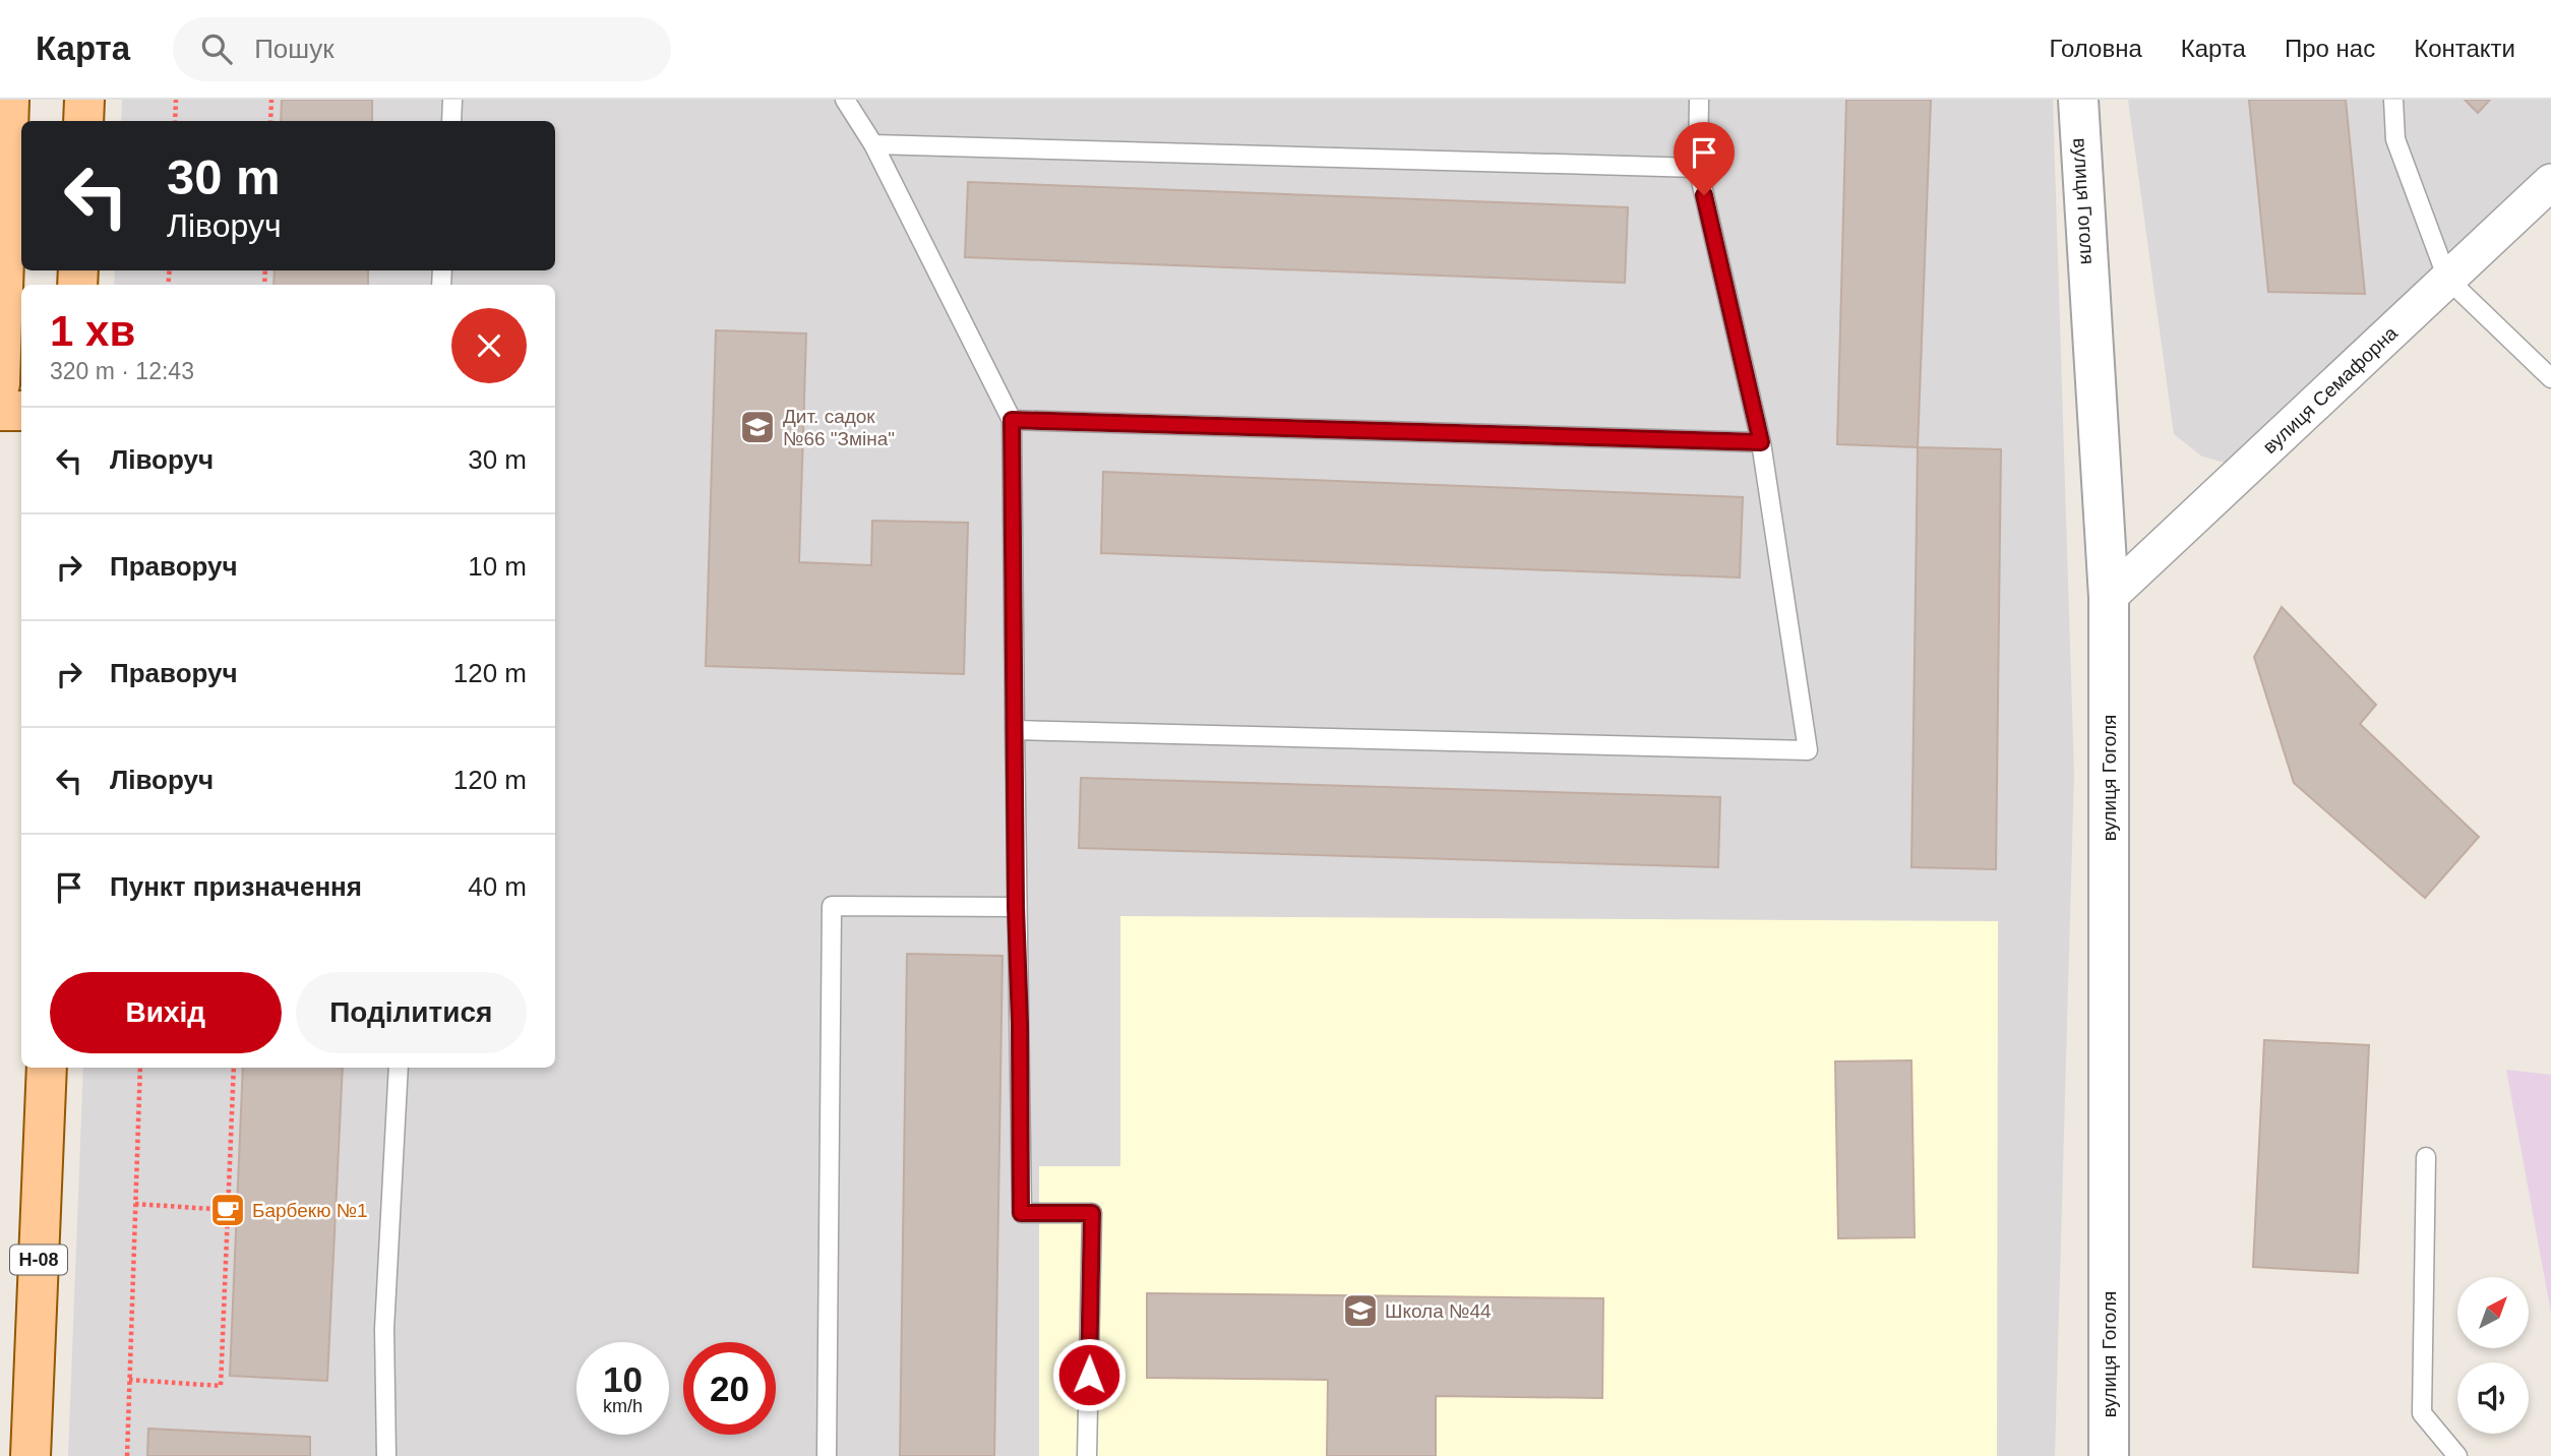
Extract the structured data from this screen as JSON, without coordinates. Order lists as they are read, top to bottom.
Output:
{
  "streets": {
    "main road": ["Н-08"],
    "street": ["вулиця Гоголя", "вулиця Семафорна"]
  },
  "crossings": [
    ["вулиця Гоголя", "вулиця Семафорна"]
  ],
  "places": {
    "school or university": ["Дит. садок №66 \"Зміна\"", "Школа №44"],
    "cafe": ["Барбекю №1"]
  },
  "north": "top right",
  "page": {
    "header": "Карта",
    "search": "Пошук",
    "nav": [
      "Головна",
      "Карта",
      "Про нас",
      "Контакти"
    ],
    "turn": ["30 m", "Ліворуч"],
    "heading": ["1 хв", "320 m · 12:43"],
    "list": [
      {
        "name": "Ліворуч",
        "value": "30 m"
      },
      {
        "name": "Праворуч",
        "value": "10 m"
      },
      {
        "name": "Праворуч",
        "value": "120 m"
      },
      {
        "name": "Ліворуч",
        "value": "120 m"
      },
      {
        "name": "Пункт призначення",
        "value": "40 m"
      }
    ],
    "buttons": ["Вихід", "Поділитися"],
    "speed": "10 km/h",
    "limit": "20"
  }
}
